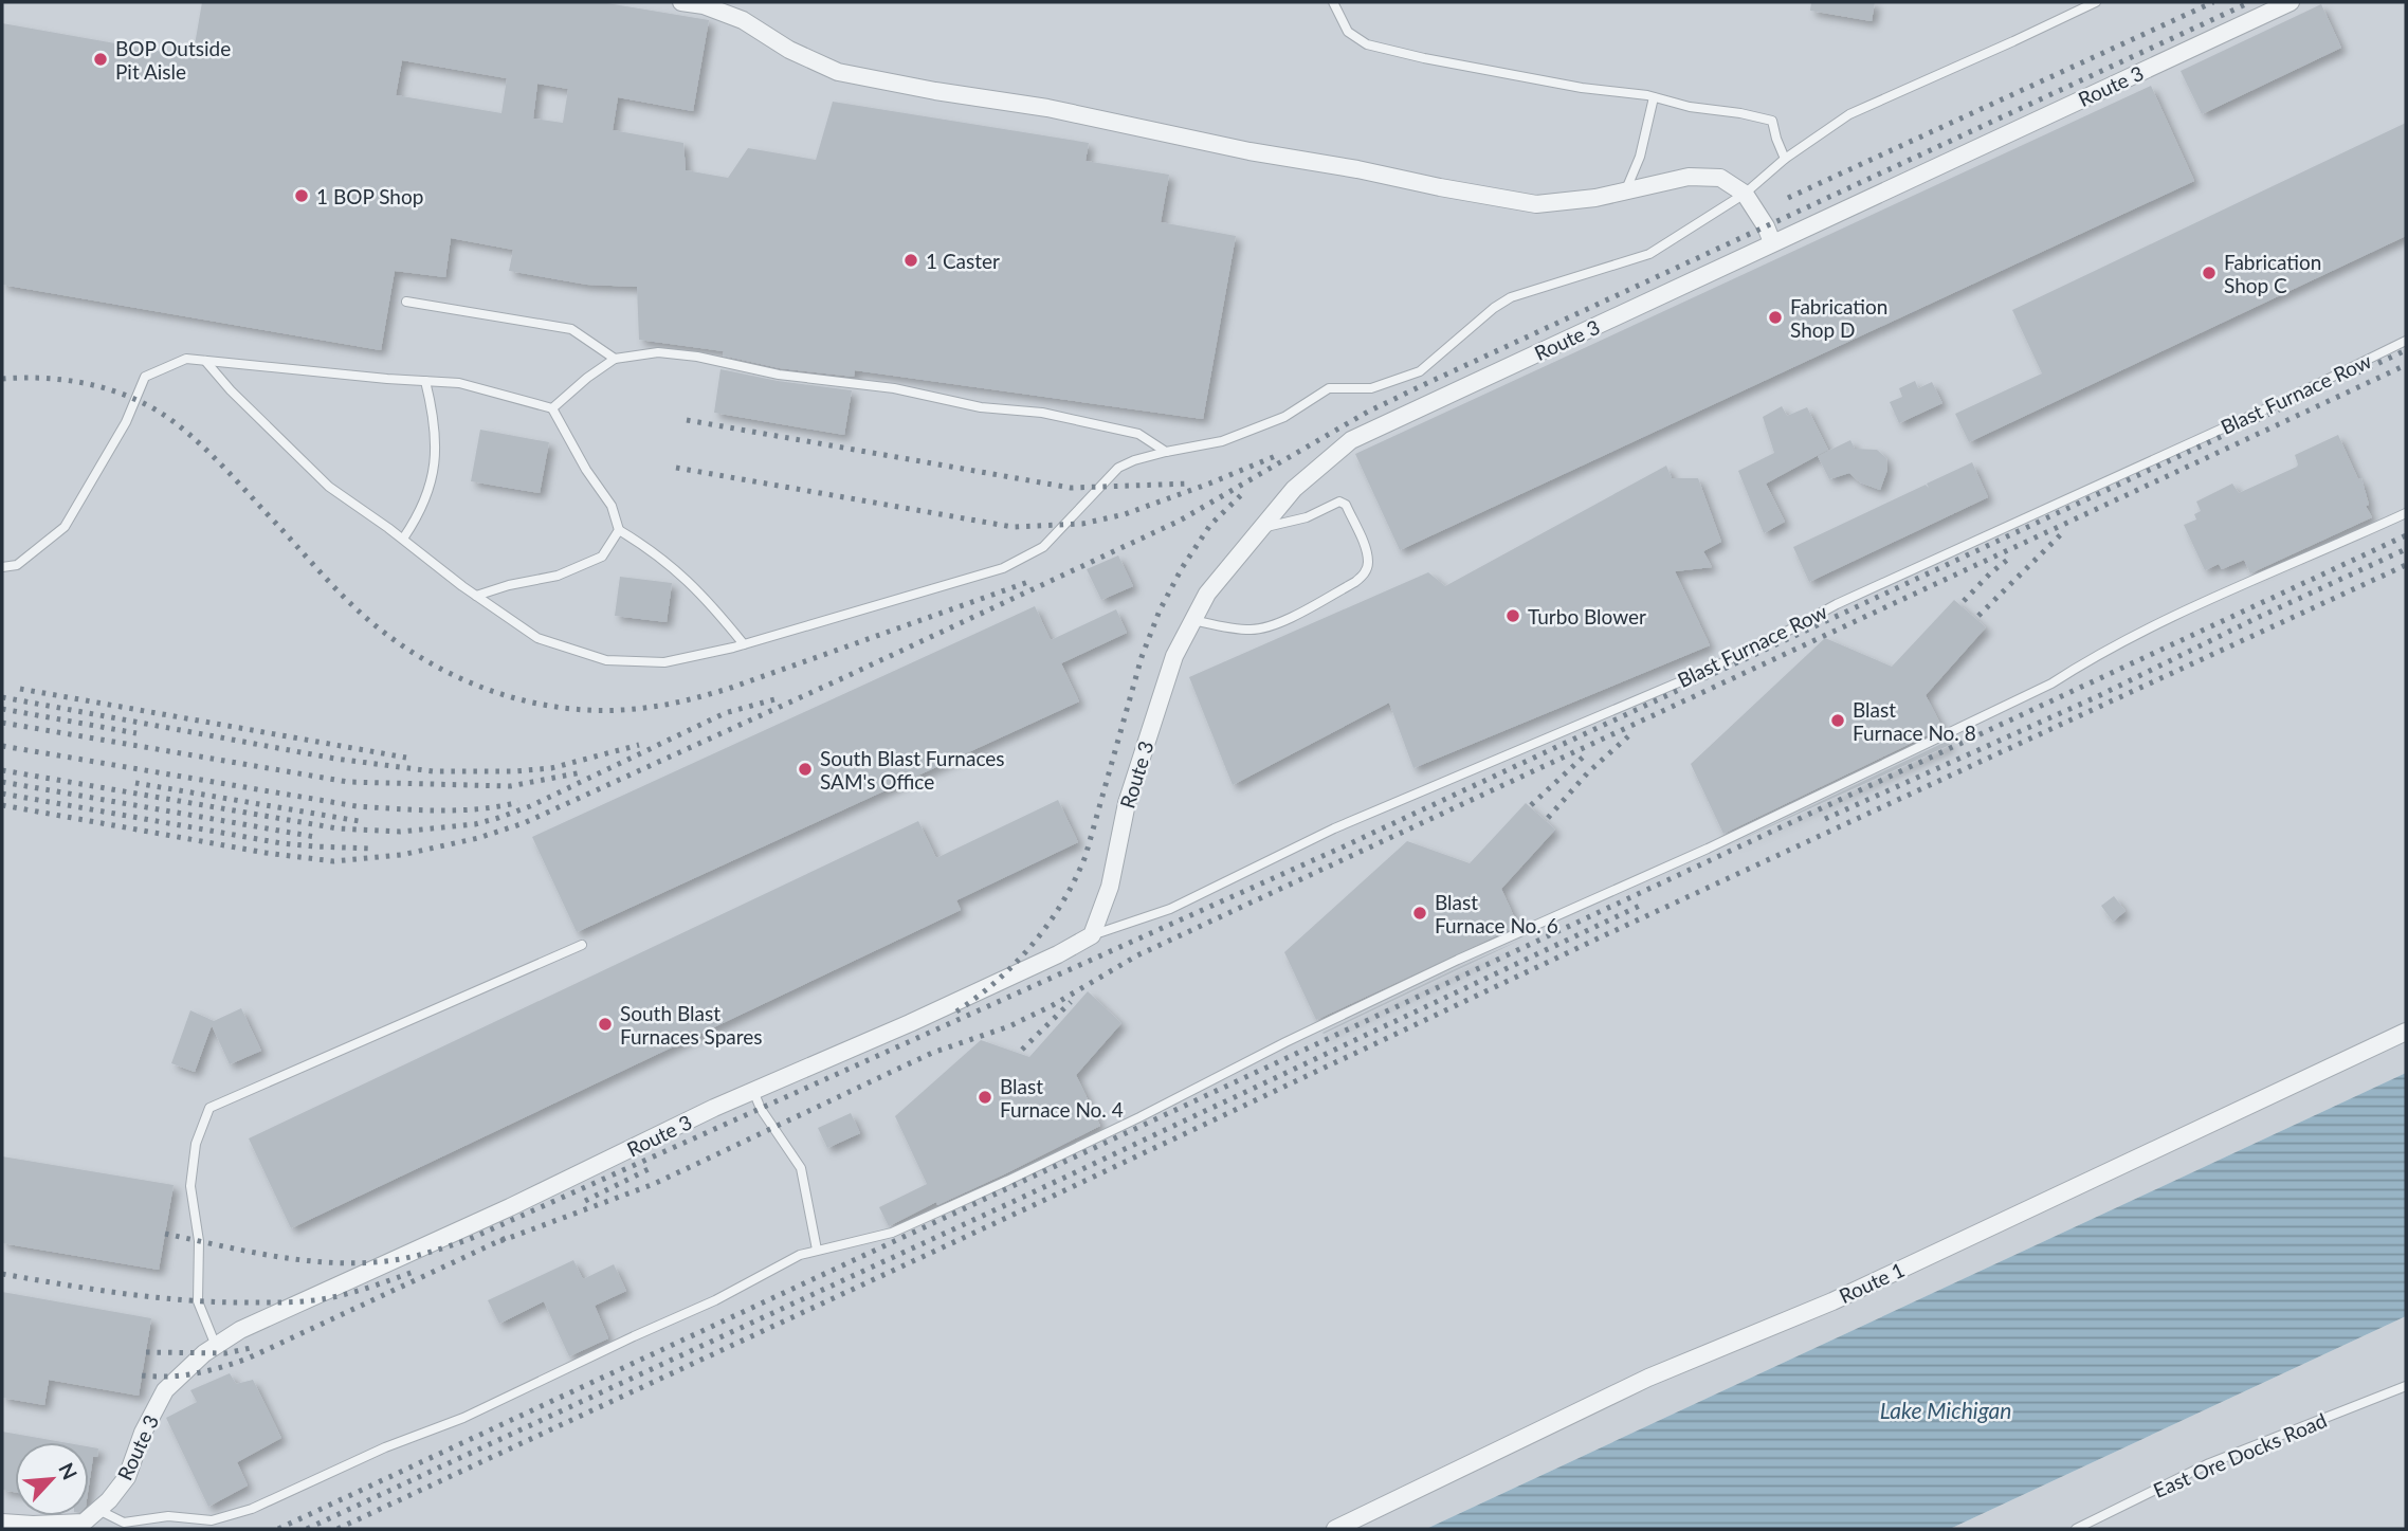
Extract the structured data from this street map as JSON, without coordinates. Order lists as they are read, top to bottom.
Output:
{
  "streets": {
    "street": ["Route 3", "Route 1"],
    "lane": ["Blast Furnace Row", "East Ore Docks Road"]
  },
  "crossings": [
    ["Route 3", "Blast Furnace Row"]
  ],
  "water": ["Lake Michigan"],
  "places": [
    "BOP Outside Pit Aisle",
    "1 BOP Shop",
    "1 Caster",
    "Fabrication Shop C",
    "Fabrication Shop D",
    "Turbo Blower",
    "Blast Furnace No. 8",
    "South Blast Furnaces SAM's Office",
    "Blast Furnace No. 6",
    "South Blast Furnaces Spares",
    "Blast Furnace No. 4"
  ],
  "north": "top right"
}
